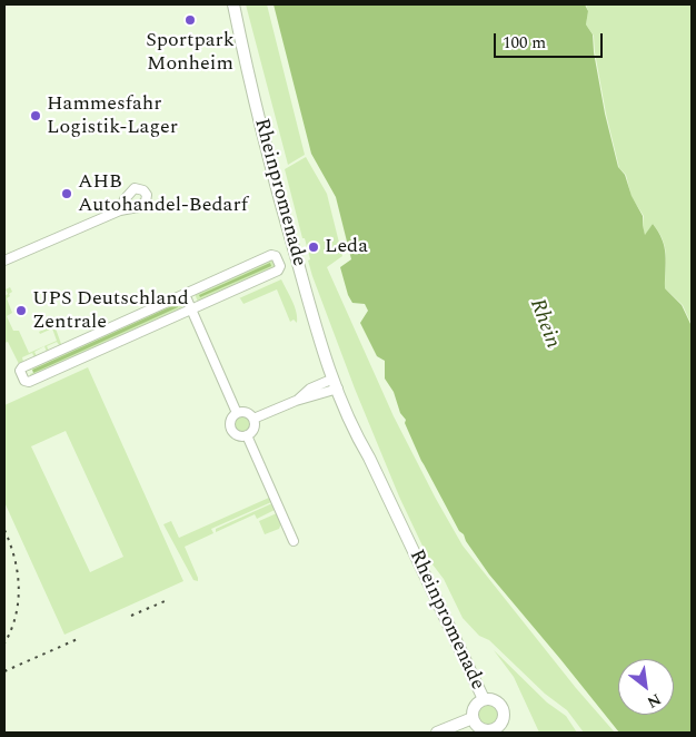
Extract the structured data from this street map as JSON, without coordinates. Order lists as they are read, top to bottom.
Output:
{
  "streets": {
    "street": ["Rheinpromenade"]
  },
  "water": ["Rhein"],
  "places": [
    "Sportpark Monheim",
    "Hammesfahr Logistik-Lager",
    "AHB Autohandel-Bedarf",
    "Leda",
    "UPS Deutschland Zentrale"
  ],
  "scale_bar": "100 m",
  "north": "bottom right"
}
